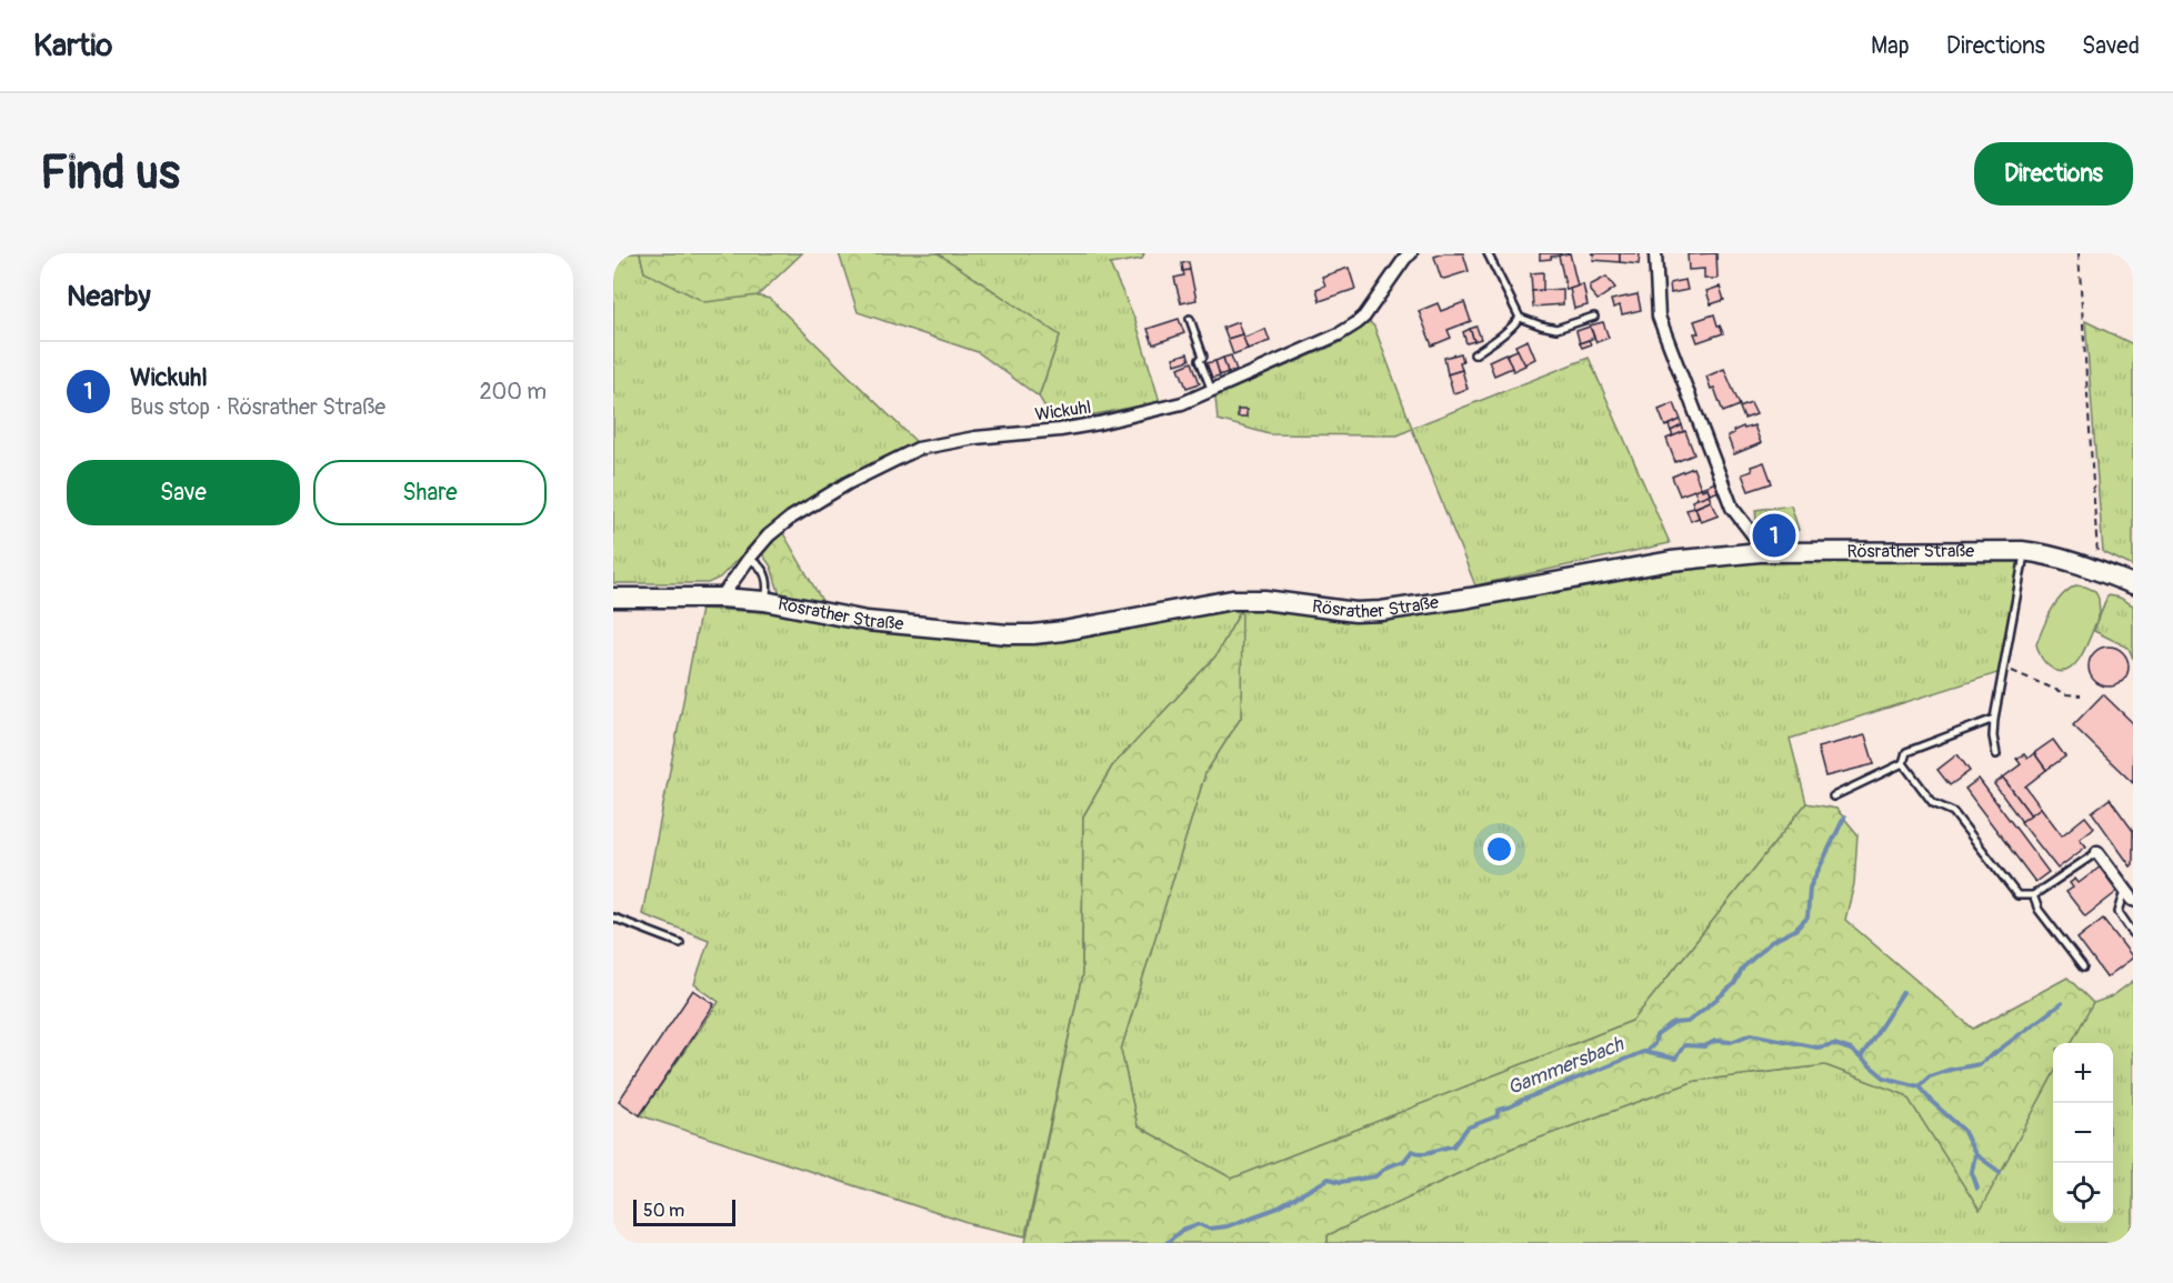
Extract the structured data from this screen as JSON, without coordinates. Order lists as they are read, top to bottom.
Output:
{
  "streets": {
    "street": ["Wickuhl", "Rösrather Straße"]
  },
  "crossings": [
    ["Wickuhl", "Rösrather Straße"]
  ],
  "water": ["Gammersbach"],
  "scale_bar": "50 m",
  "page": {
    "header": "Kartio",
    "nav": ["Map", "Directions", "Saved"],
    "buttons": [
      "Directions",
      ["Save", "Share"]
    ],
    "title": "Find us",
    "heading": "Nearby",
    "list": [
      {
        "mark": "1",
        "name": "Wickuhl",
        "note": "Bus stop · Rösrather Straße",
        "value": "200 m"
      }
    ],
    "pins": "1",
    "map_buttons": ["+", "−"],
    "scale": "50 m"
  }
}
